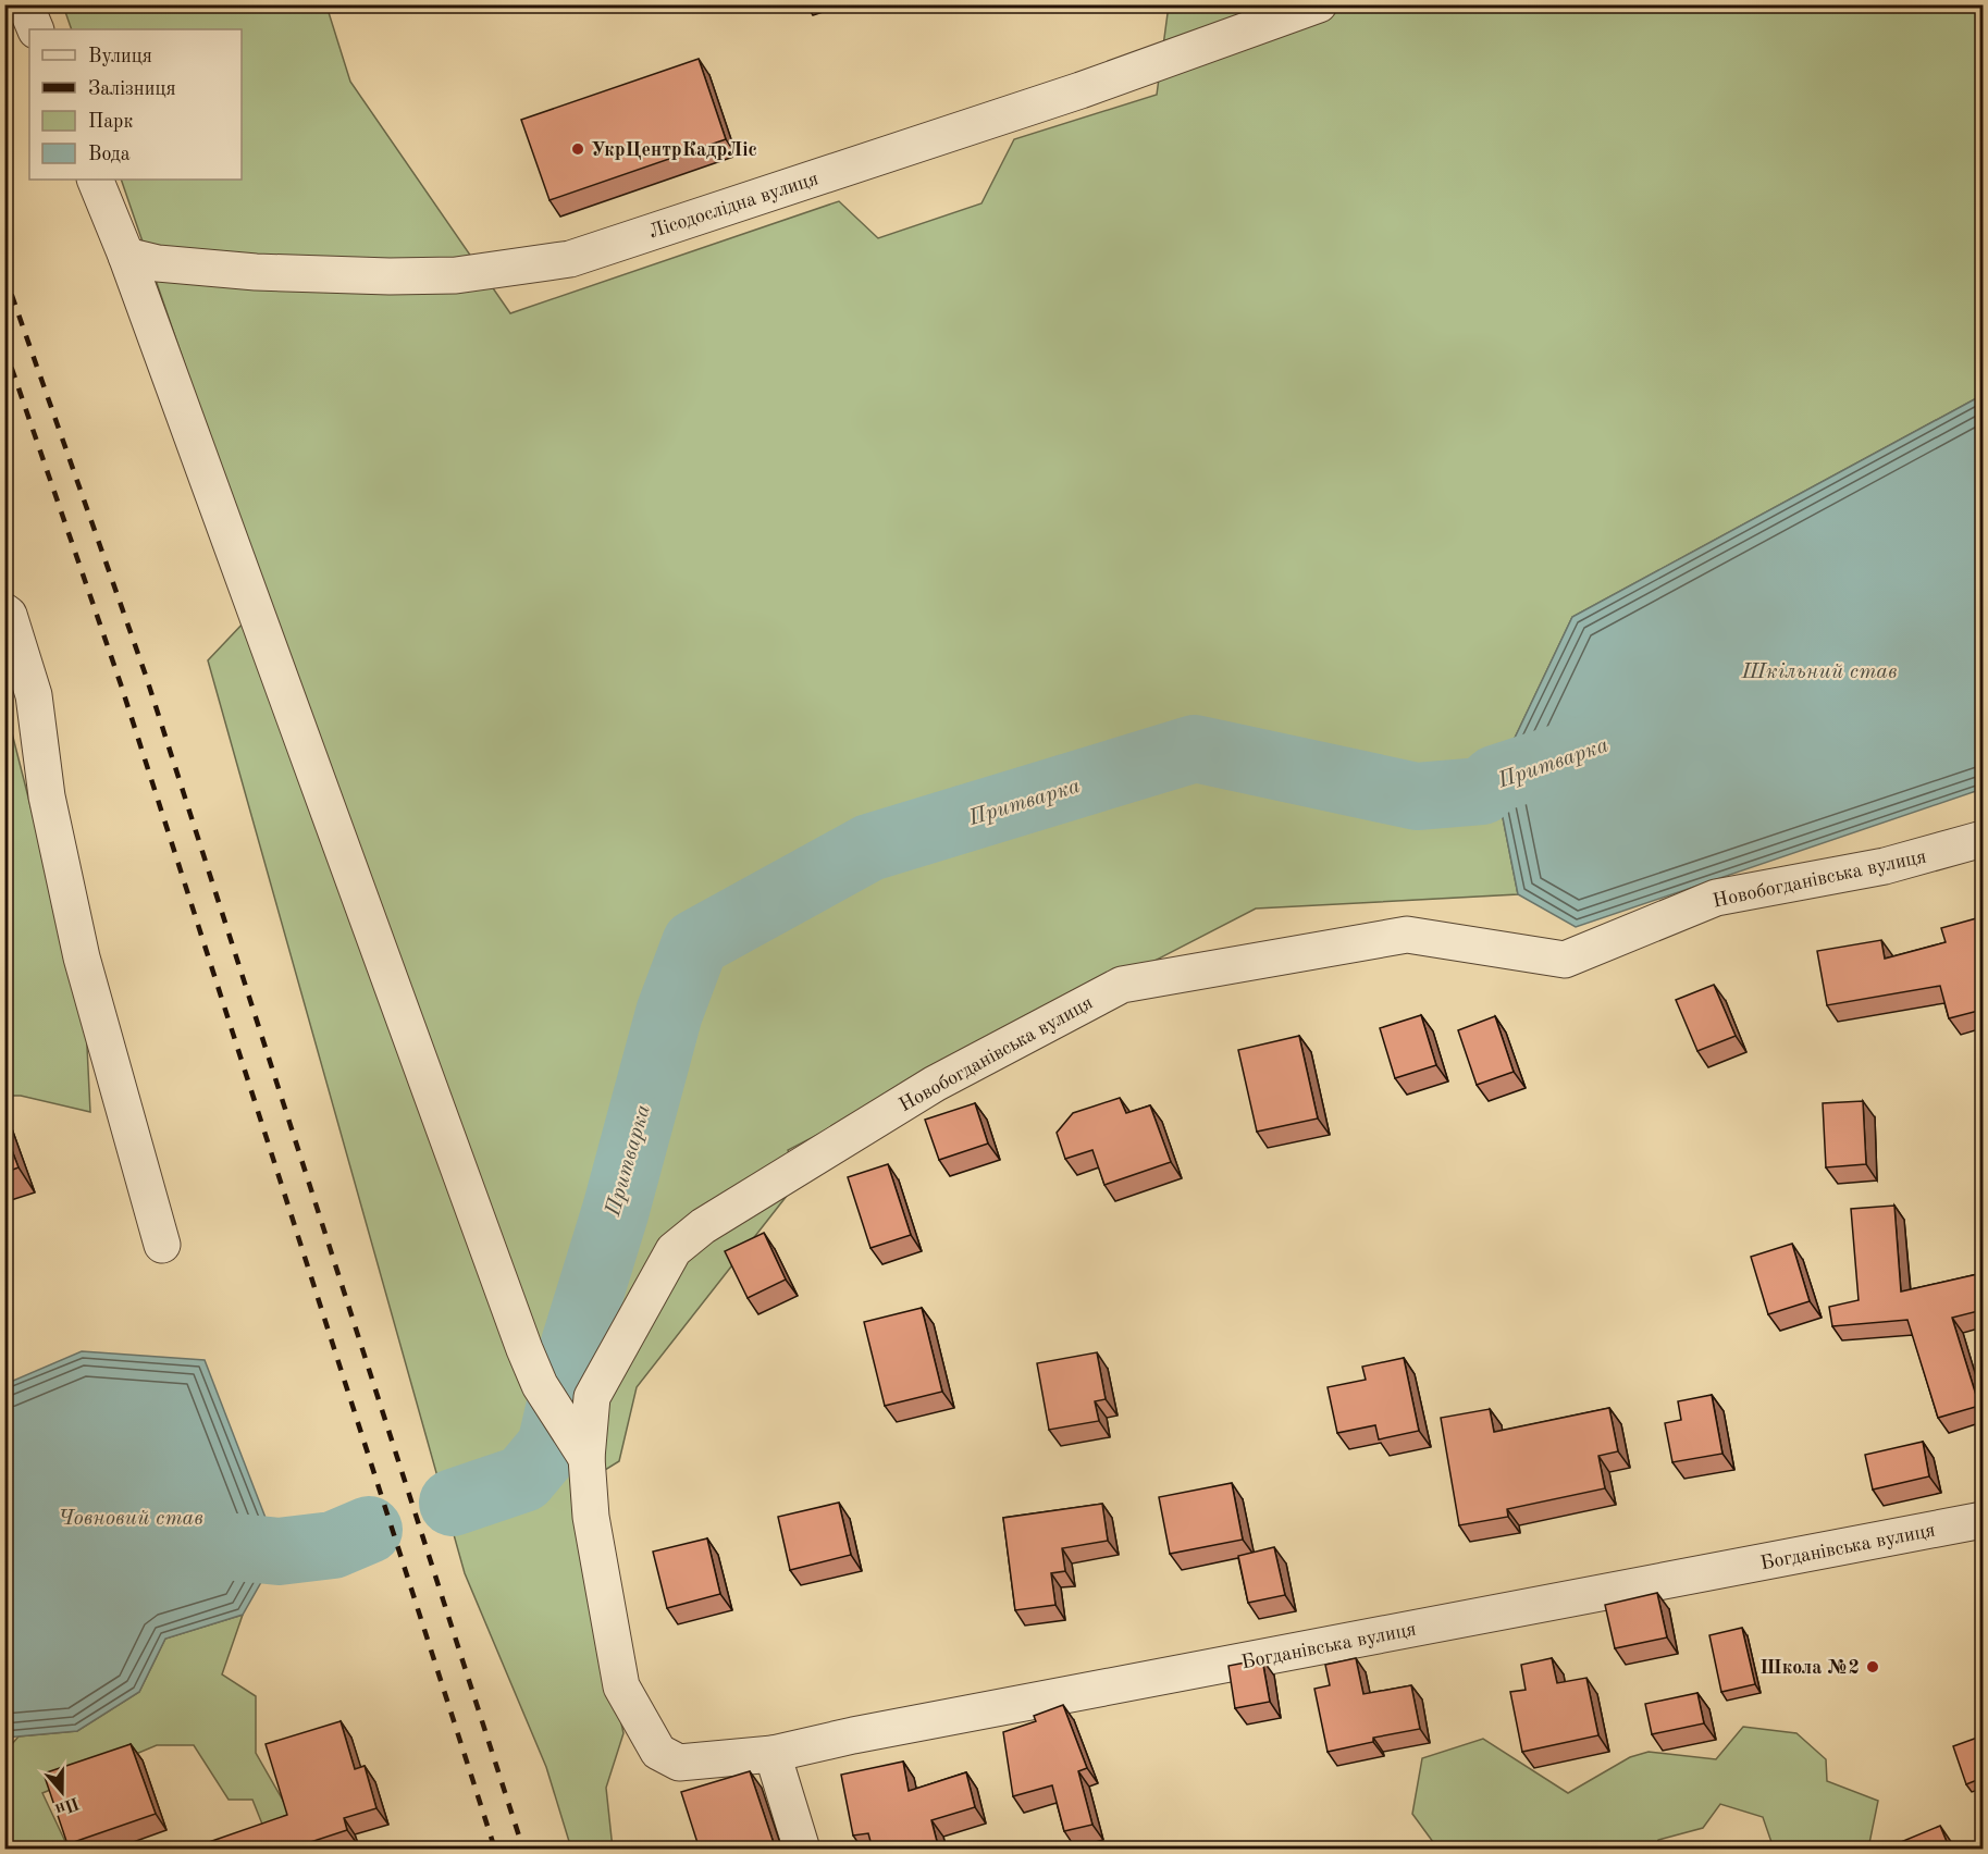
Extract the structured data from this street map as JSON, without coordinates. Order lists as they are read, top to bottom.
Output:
{
  "streets": {
    "street": ["Лісодослідна вулиця", "Новобогданівська вулиця", "Богданівська вулиця"]
  },
  "crossings": [
    ["Новобогданівська вулиця", "Богданівська вулиця"]
  ],
  "water": ["Шкільний став", "Притварка", "Човновий став"],
  "places": ["УкрЦентрКадрЛіс", "Школа №2"],
  "legend": [
    "Вулиця",
    "Залізниця",
    "Парк",
    "Вода"
  ],
  "north": "bottom"
}
